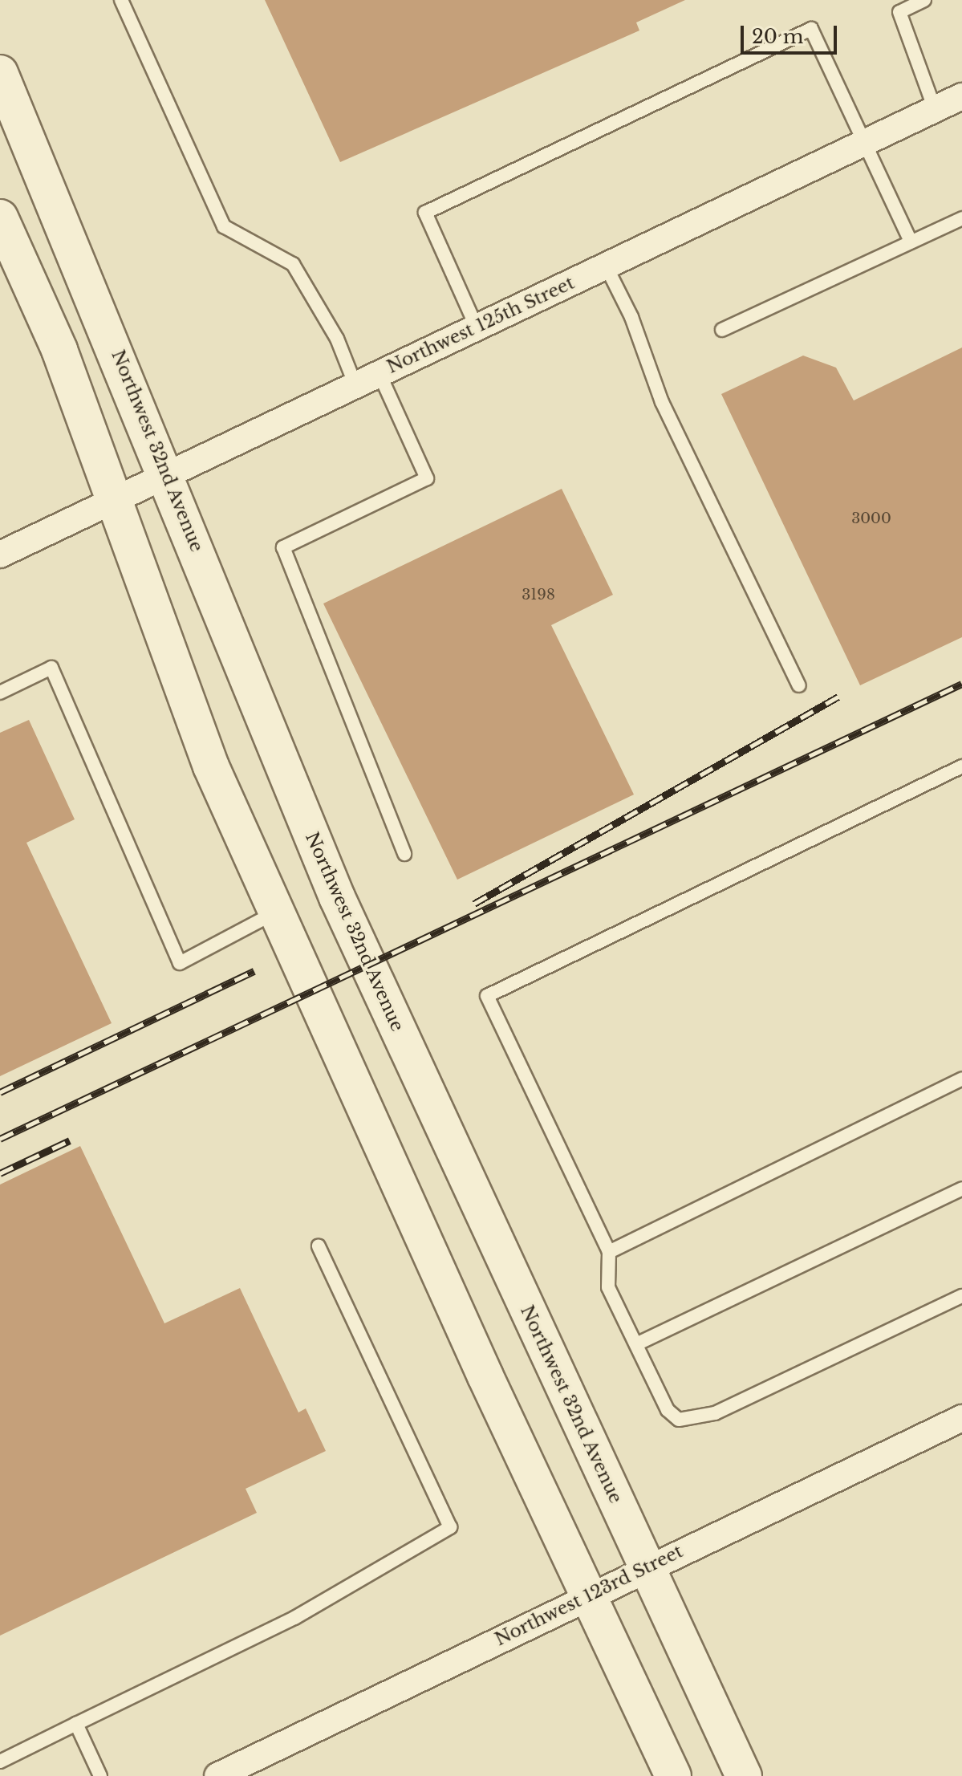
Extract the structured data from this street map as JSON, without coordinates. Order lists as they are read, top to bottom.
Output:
{
  "streets": {
    "main road": ["Northwest 32nd Avenue"],
    "street": ["Northwest 125th Street", "Northwest 123rd Street"]
  },
  "crossings": [
    ["Northwest 125th Street", "Northwest 32nd Avenue"],
    ["Northwest 32nd Avenue", "Northwest 123rd Street"]
  ],
  "house_numbers": ["3000", "3198"],
  "scale_bar": "20 m"
}
